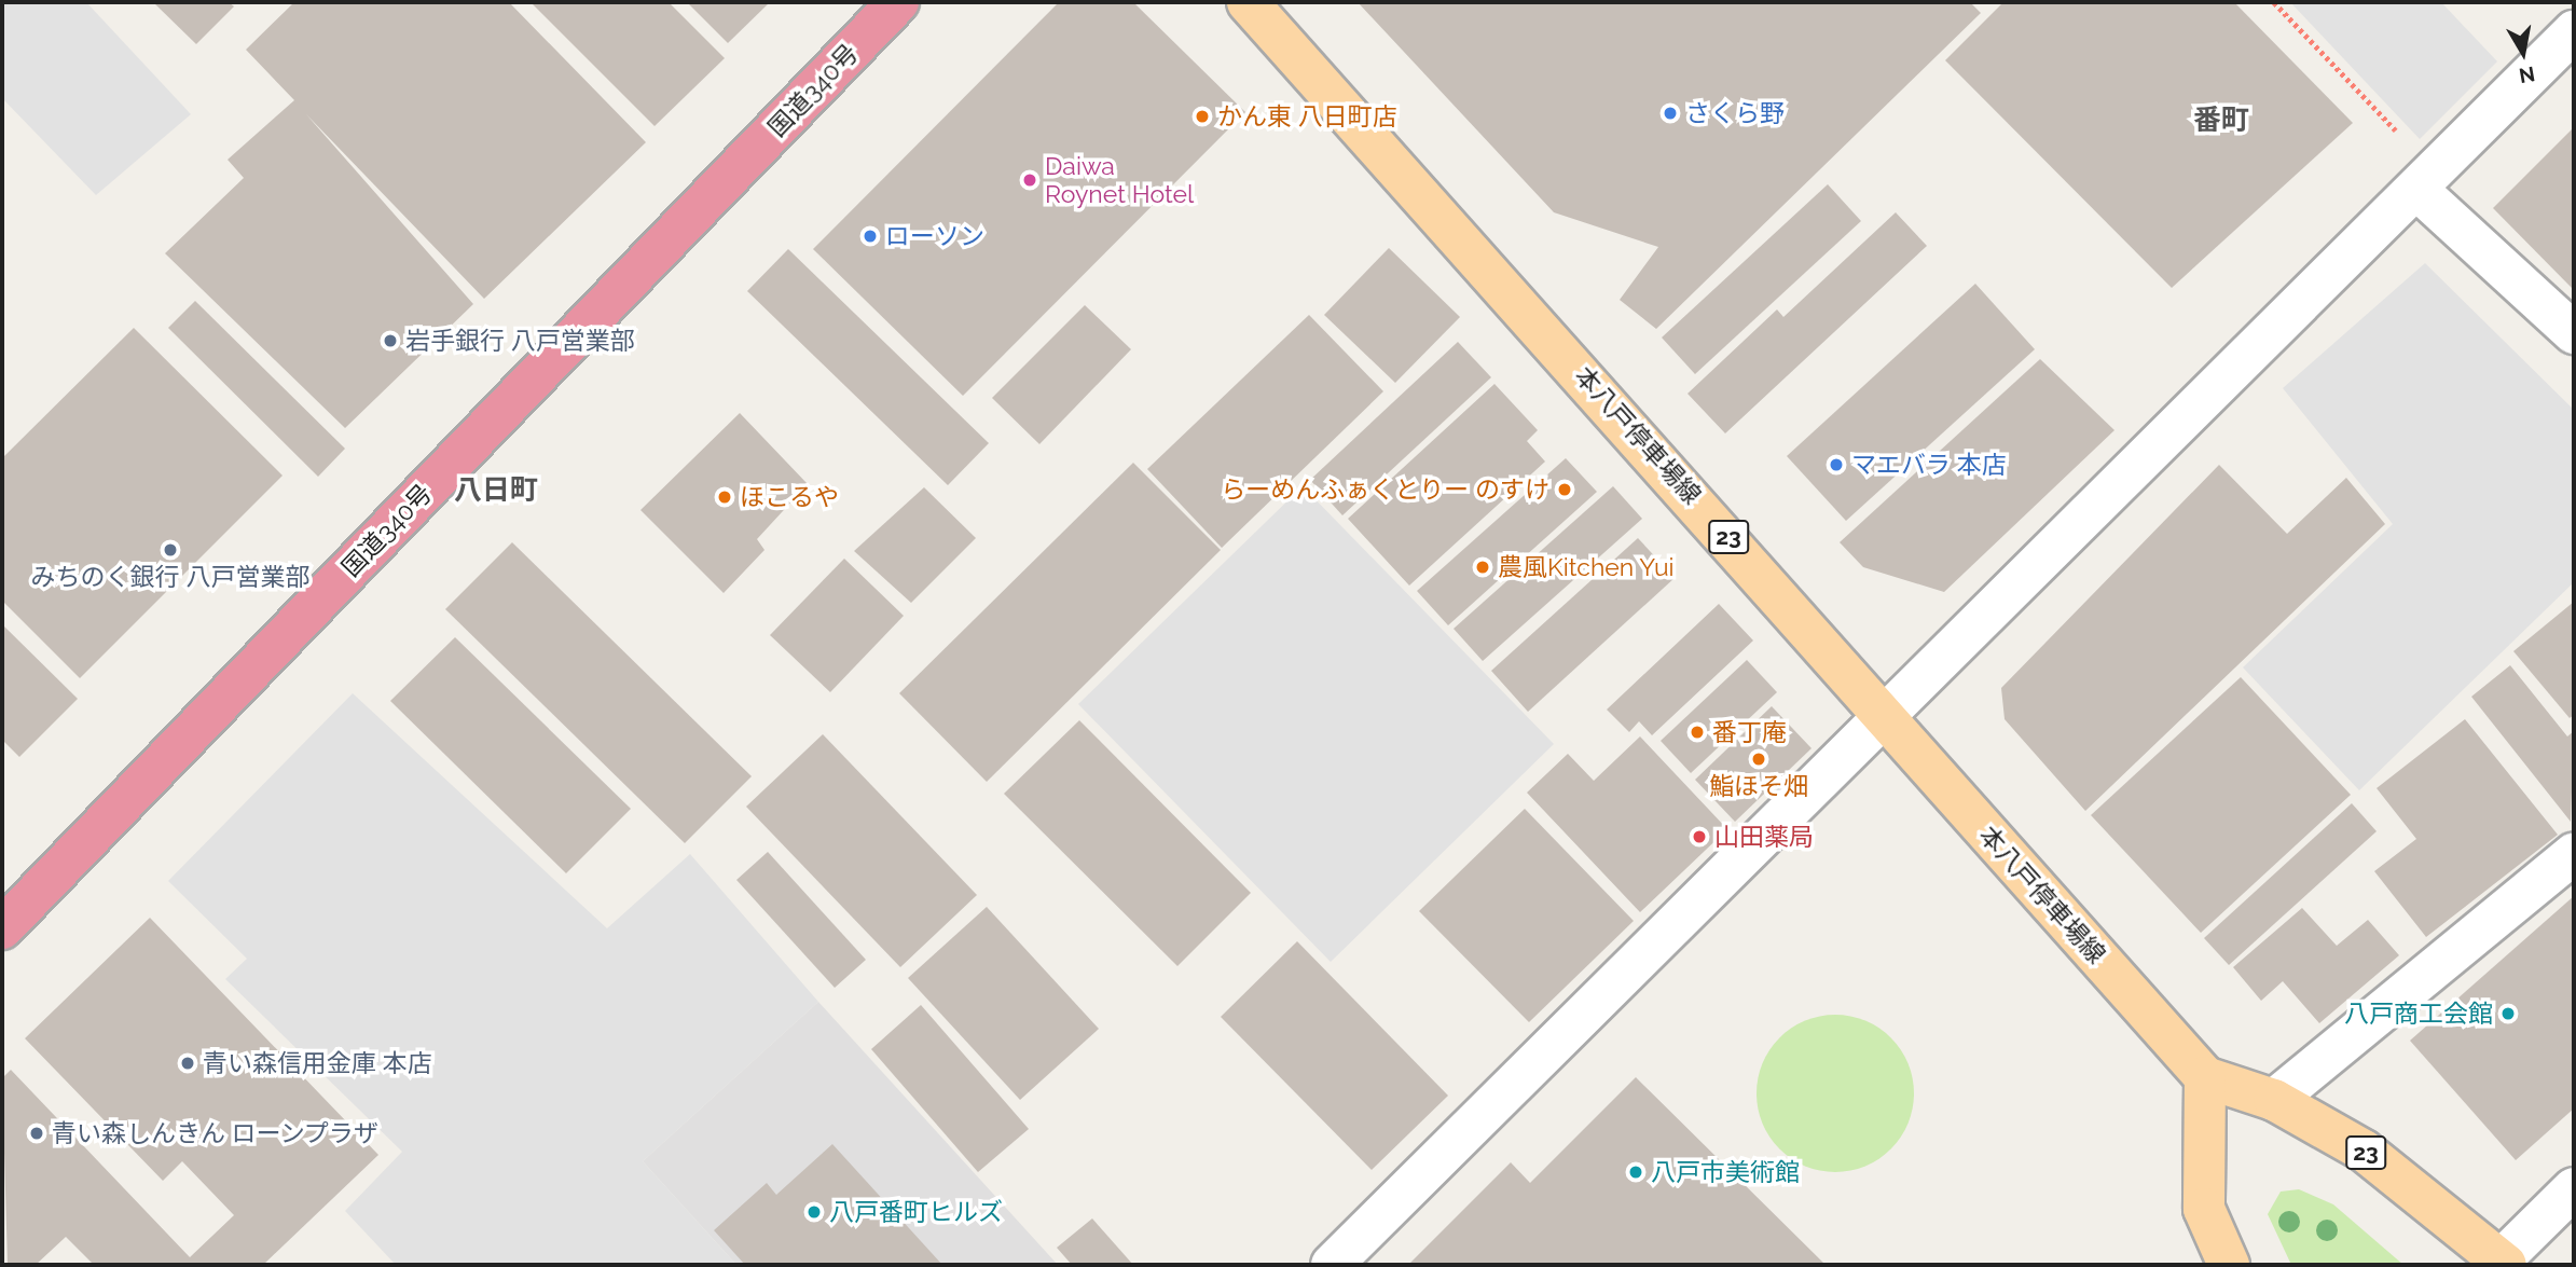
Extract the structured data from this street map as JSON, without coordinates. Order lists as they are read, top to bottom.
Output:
{
  "streets": {
    "highway": ["国道340号"],
    "main road": ["本八戸停車場線", "23"]
  },
  "crossings": [
    ["本八戸停車場線", "23"]
  ],
  "districts": ["番町", "八日町"],
  "places": [
    "さくら野",
    "かん東 八日町店",
    "Daiwa Roynet Hotel",
    "ローソン",
    "岩手銀行 八戸営業部",
    "マエバラ 本店",
    "らーめんふぁくとりー のすけ",
    "ほこるや",
    "みちのく銀行 八戸営業部",
    "農風Kitchen Yui",
    "番丁庵",
    "鮨ほそ畑",
    "山田薬局",
    "八戸商工会館",
    "青い森信用金庫 本店",
    "青い森しんきん ローンプラザ",
    "八戸市美術館",
    "八戸番町ヒルズ"
  ],
  "north": "bottom"
}
